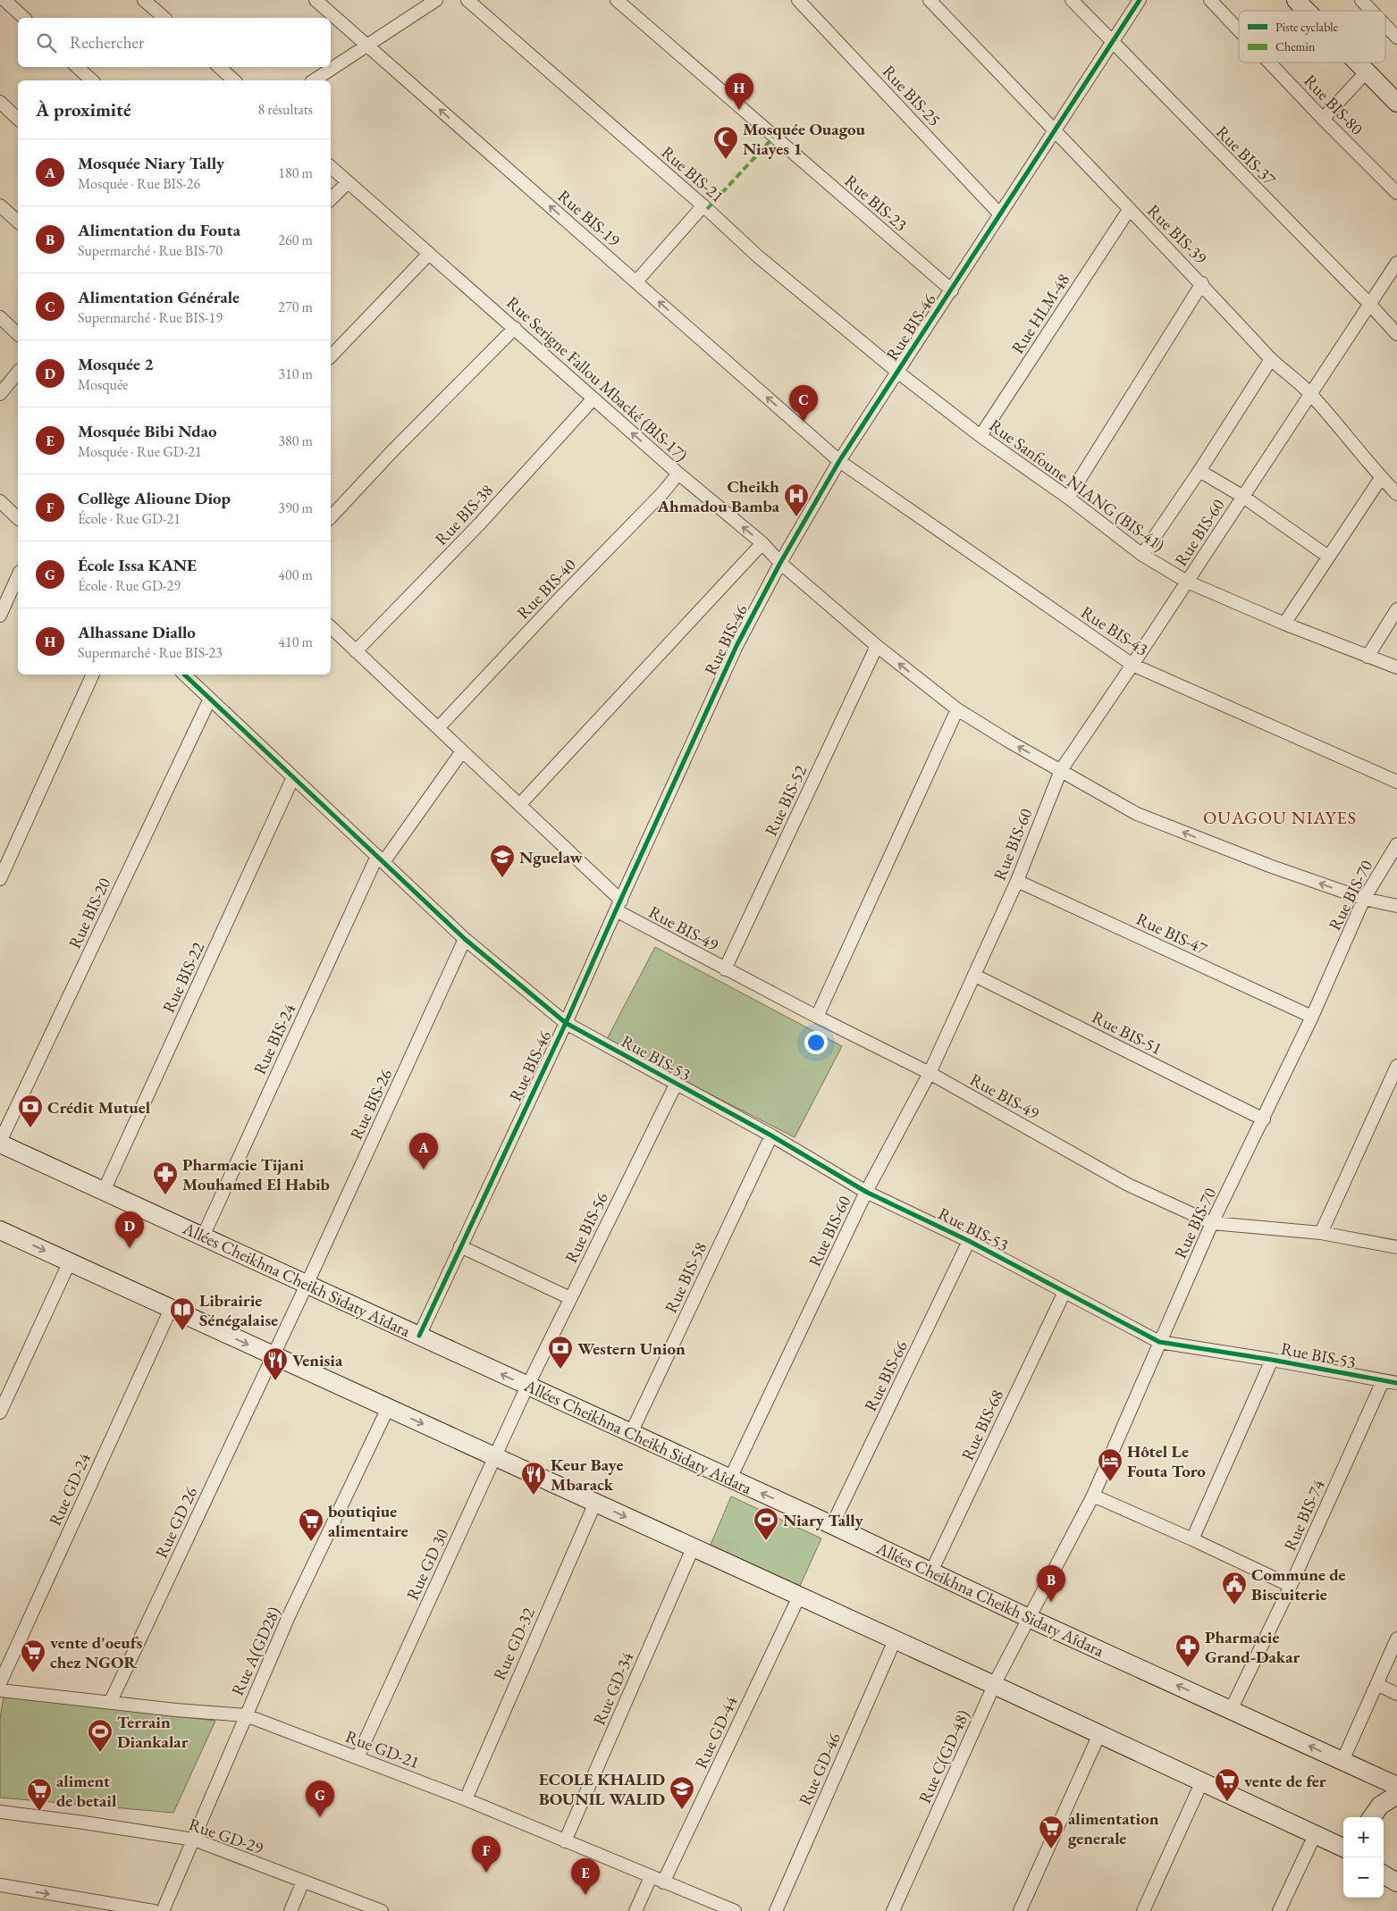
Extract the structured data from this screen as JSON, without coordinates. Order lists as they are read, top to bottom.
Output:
{
  "streets": {
    "main road": ["Allées Cheikhna Cheikh Sidaty Aîdara"],
    "street": [
      "Rue BIS-25",
      "Rue BIS-80",
      "Rue BIS-37",
      "Rue BIS-21",
      "Rue BIS-23",
      "Rue BIS-19",
      "Rue BIS-39",
      "Rue HLM-48",
      "Rue BIS-46",
      "Rue Serigne Fallou Mbacké (BIS-17)",
      "Rue Sanfoune NIANG (BIS-41)",
      "Rue BIS-38",
      "Rue BIS-60",
      "Rue BIS-40",
      "Rue BIS-43",
      "Rue BIS-52",
      "Rue BIS-70",
      "Rue BIS-20",
      "Rue BIS-49",
      "Rue BIS-47",
      "Rue BIS-22",
      "Rue BIS-51",
      "Rue BIS-24",
      "Rue BIS-53",
      "Rue BIS-26",
      "Rue BIS-56",
      "Rue BIS-58",
      "Rue BIS-66",
      "Rue BIS-68",
      "Rue GD-24",
      "Rue BIS-74",
      "Rue GD 26",
      "Rue GD 30",
      "Rue GD-32",
      "Rue A(GD28)",
      "Rue GD-34",
      "Rue GD-44",
      "Rue GD-21",
      "Rue C(GD-48)",
      "Rue GD-46",
      "Rue GD-29"
    ]
  },
  "crossings": [
    ["Rue BIS-25", "Rue BIS-46"],
    ["Rue BIS-37", "Rue BIS-46"],
    ["Rue BIS-37", "Rue BIS-60"],
    ["Rue BIS-21", "Rue BIS-46"],
    ["Rue BIS-21", "Rue Sanfoune NIANG (BIS-41)"],
    ["Rue BIS-23", "Rue BIS-46"],
    ["Rue BIS-19", "Rue BIS-46"],
    ["Rue BIS-19", "Rue BIS-43"],
    ["Rue BIS-39", "Rue HLM-48"],
    ["Rue BIS-39", "Rue BIS-46"],
    ["Rue BIS-39", "Rue BIS-60"],
    ["Rue HLM-48", "Rue Sanfoune NIANG (BIS-41)"],
    ["Rue BIS-46", "Rue Serigne Fallou Mbacké (BIS-17)"],
    ["Rue BIS-46", "Rue Sanfoune NIANG (BIS-41)"],
    ["Rue BIS-46", "Rue BIS-43"],
    ["Rue BIS-46", "Rue BIS-49"],
    ["Rue BIS-46", "Rue BIS-53"],
    ["Rue BIS-46", "Allées Cheikhna Cheikh Sidaty Aîdara"],
    ["Rue Serigne Fallou Mbacké (BIS-17)", "Rue BIS-38"],
    ["Rue Serigne Fallou Mbacké (BIS-17)", "Rue BIS-60"],
    ["Rue Serigne Fallou Mbacké (BIS-17)", "Rue BIS-40"],
    ["Rue Serigne Fallou Mbacké (BIS-17)", "Rue BIS-52"],
    ["Rue Serigne Fallou Mbacké (BIS-17)", "Rue BIS-70"],
    ["Rue Sanfoune NIANG (BIS-41)", "Rue BIS-60"],
    ["Rue BIS-38", "Rue BIS-49"],
    ["Rue BIS-60", "Rue BIS-43"],
    ["Rue BIS-60", "Rue BIS-49"],
    ["Rue BIS-60", "Rue BIS-47"],
    ["Rue BIS-60", "Rue BIS-51"],
    ["Rue BIS-60", "Rue BIS-53"],
    ["Rue BIS-60", "Allées Cheikhna Cheikh Sidaty Aîdara"],
    ["Rue BIS-40", "Rue BIS-49"],
    ["Rue BIS-52", "Rue BIS-49"],
    ["Rue BIS-70", "Rue BIS-49"],
    ["Rue BIS-70", "Rue BIS-47"],
    ["Rue BIS-70", "Rue BIS-51"],
    ["Rue BIS-70", "Rue BIS-53"],
    ["Rue BIS-70", "Allées Cheikhna Cheikh Sidaty Aîdara"],
    ["Rue BIS-70", "Rue C(GD-48)"],
    ["Rue BIS-20", "Rue BIS-53"],
    ["Rue BIS-20", "Allées Cheikhna Cheikh Sidaty Aîdara"],
    ["Rue BIS-49", "Rue BIS-24"],
    ["Rue BIS-22", "Rue BIS-53"],
    ["Rue BIS-22", "Allées Cheikhna Cheikh Sidaty Aîdara"],
    ["Rue BIS-24", "Rue BIS-53"],
    ["Rue BIS-24", "Allées Cheikhna Cheikh Sidaty Aîdara"],
    ["Rue BIS-53", "Rue BIS-26"],
    ["Rue BIS-53", "Rue BIS-56"],
    ["Rue BIS-53", "Rue BIS-58"],
    ["Rue BIS-53", "Rue BIS-66"],
    ["Rue BIS-53", "Rue BIS-68"],
    ["Rue BIS-53", "Rue BIS-74"],
    ["Rue BIS-26", "Allées Cheikhna Cheikh Sidaty Aîdara"],
    ["Rue BIS-26", "Rue GD 26"],
    ["Rue BIS-56", "Allées Cheikhna Cheikh Sidaty Aîdara"],
    ["Rue BIS-56", "Rue GD 30"],
    ["Rue BIS-58", "Allées Cheikhna Cheikh Sidaty Aîdara"],
    ["Allées Cheikhna Cheikh Sidaty Aîdara", "Rue BIS-66"],
    ["Allées Cheikhna Cheikh Sidaty Aîdara", "Rue BIS-68"],
    ["Allées Cheikhna Cheikh Sidaty Aîdara", "Rue BIS-74"],
    ["Allées Cheikhna Cheikh Sidaty Aîdara", "Rue GD 30"],
    ["Allées Cheikhna Cheikh Sidaty Aîdara", "Rue C(GD-48)"],
    ["Rue GD 26", "Rue GD-21"],
    ["Rue GD 30", "Rue GD-21"],
    ["Rue GD-32", "Rue GD-21"],
    ["Rue A(GD28)", "Rue GD-21"],
    ["Rue A(GD28)", "Rue GD-29"],
    ["Rue GD-34", "Rue GD-21"],
    ["Rue GD-44", "Rue GD-21"]
  ],
  "one_way": ["Rue BIS-19", "Rue Serigne Fallou Mbacké (BIS-17)"],
  "districts": ["OUAGOU NIAYES"],
  "places": {
    "mosque": ["Mosquée Ouagou Niayes 1"],
    "hospital": ["Cheikh Ahmadou Bamba"],
    "school or university": ["Nguelaw", "ECOLE KHALID BOUNIL WALID"],
    "bank": ["Crédit Mutuel", "Western Union"],
    "pharmacy": ["Pharmacie Tijani Mouhamed El Habib", "Pharmacie Grand-Dakar"],
    "library": ["Librairie Sénégalaise"],
    "restaurant": ["Venisia", "Keur Baye Mbarack"],
    "hotel": ["Hôtel Le Fouta Toro"],
    "sports": ["Niary Tally", "Terrain Diankalar"],
    "supermarket": [
      "boutiqiue alimentaire",
      "vente d'oeufs chez NGOR",
      "vente de fer",
      "aliment de betail",
      "alimentation generale"
    ],
    "public building": ["Commune de Biscuiterie"]
  },
  "legend": ["Piste cyclable", "Chemin"],
  "page": {
    "search": "Rechercher",
    "pins": [
      "H",
      "C",
      "A",
      "D",
      "B",
      "G",
      "F",
      "E"
    ],
    "heading": ["À proximité", "8 résultats"],
    "list": [
      {
        "mark": "A",
        "name": "Mosquée Niary Tally",
        "note": "Mosquée · Rue BIS-26",
        "value": "180 m"
      },
      {
        "mark": "B",
        "name": "Alimentation du Fouta",
        "note": "Supermarché · Rue BIS-70",
        "value": "260 m"
      },
      {
        "mark": "C",
        "name": "Alimentation Générale",
        "note": "Supermarché · Rue BIS-19",
        "value": "270 m"
      },
      {
        "mark": "D",
        "name": "Mosquée 2",
        "note": "Mosquée",
        "value": "310 m"
      },
      {
        "mark": "E",
        "name": "Mosquée Bibi Ndao",
        "note": "Mosquée · Rue GD-21",
        "value": "380 m"
      },
      {
        "mark": "F",
        "name": "Collège Alioune Diop",
        "note": "École · Rue GD-21",
        "value": "390 m"
      },
      {
        "mark": "G",
        "name": "École Issa KANE",
        "note": "École · Rue GD-29",
        "value": "400 m"
      },
      {
        "mark": "H",
        "name": "Alhassane Diallo",
        "note": "Supermarché · Rue BIS-23",
        "value": "410 m"
      }
    ],
    "map_buttons": ["+", "−"]
  }
}
